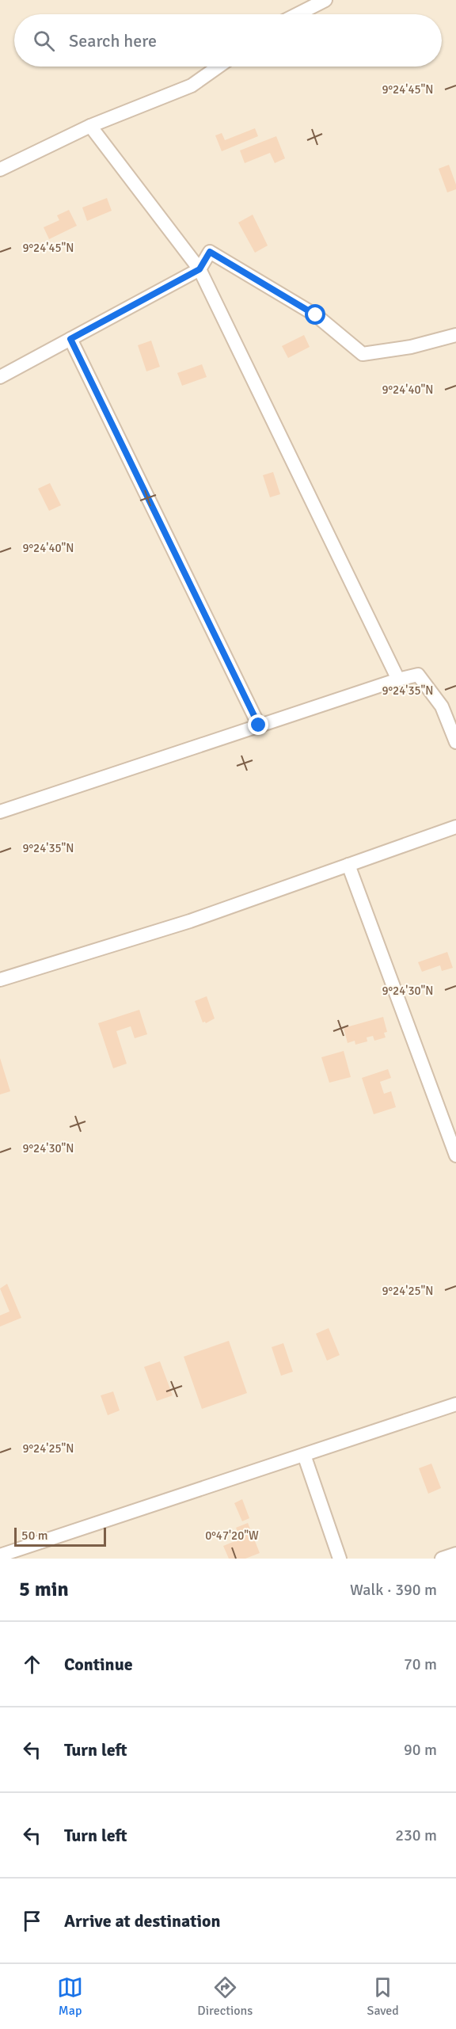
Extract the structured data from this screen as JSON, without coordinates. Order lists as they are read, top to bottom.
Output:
{
  "scale_bar": "50 m",
  "page": {
    "search": "Search here",
    "scale": "50 m",
    "heading": ["5 min", "Walk · 390 m"],
    "list": [
      ["Continue", "70 m"],
      ["Turn left", "90 m"],
      ["Turn left", "230 m"],
      "Arrive at destination"
    ],
    "nav": ["Map", "Directions", "Saved"]
  },
  "coordinates": [
    "9°24'45\"N",
    "9°24'40\"N",
    "9°24'35\"N",
    "9°24'30\"N",
    "9°24'25\"N",
    "0°47'20\"W"
  ]
}
